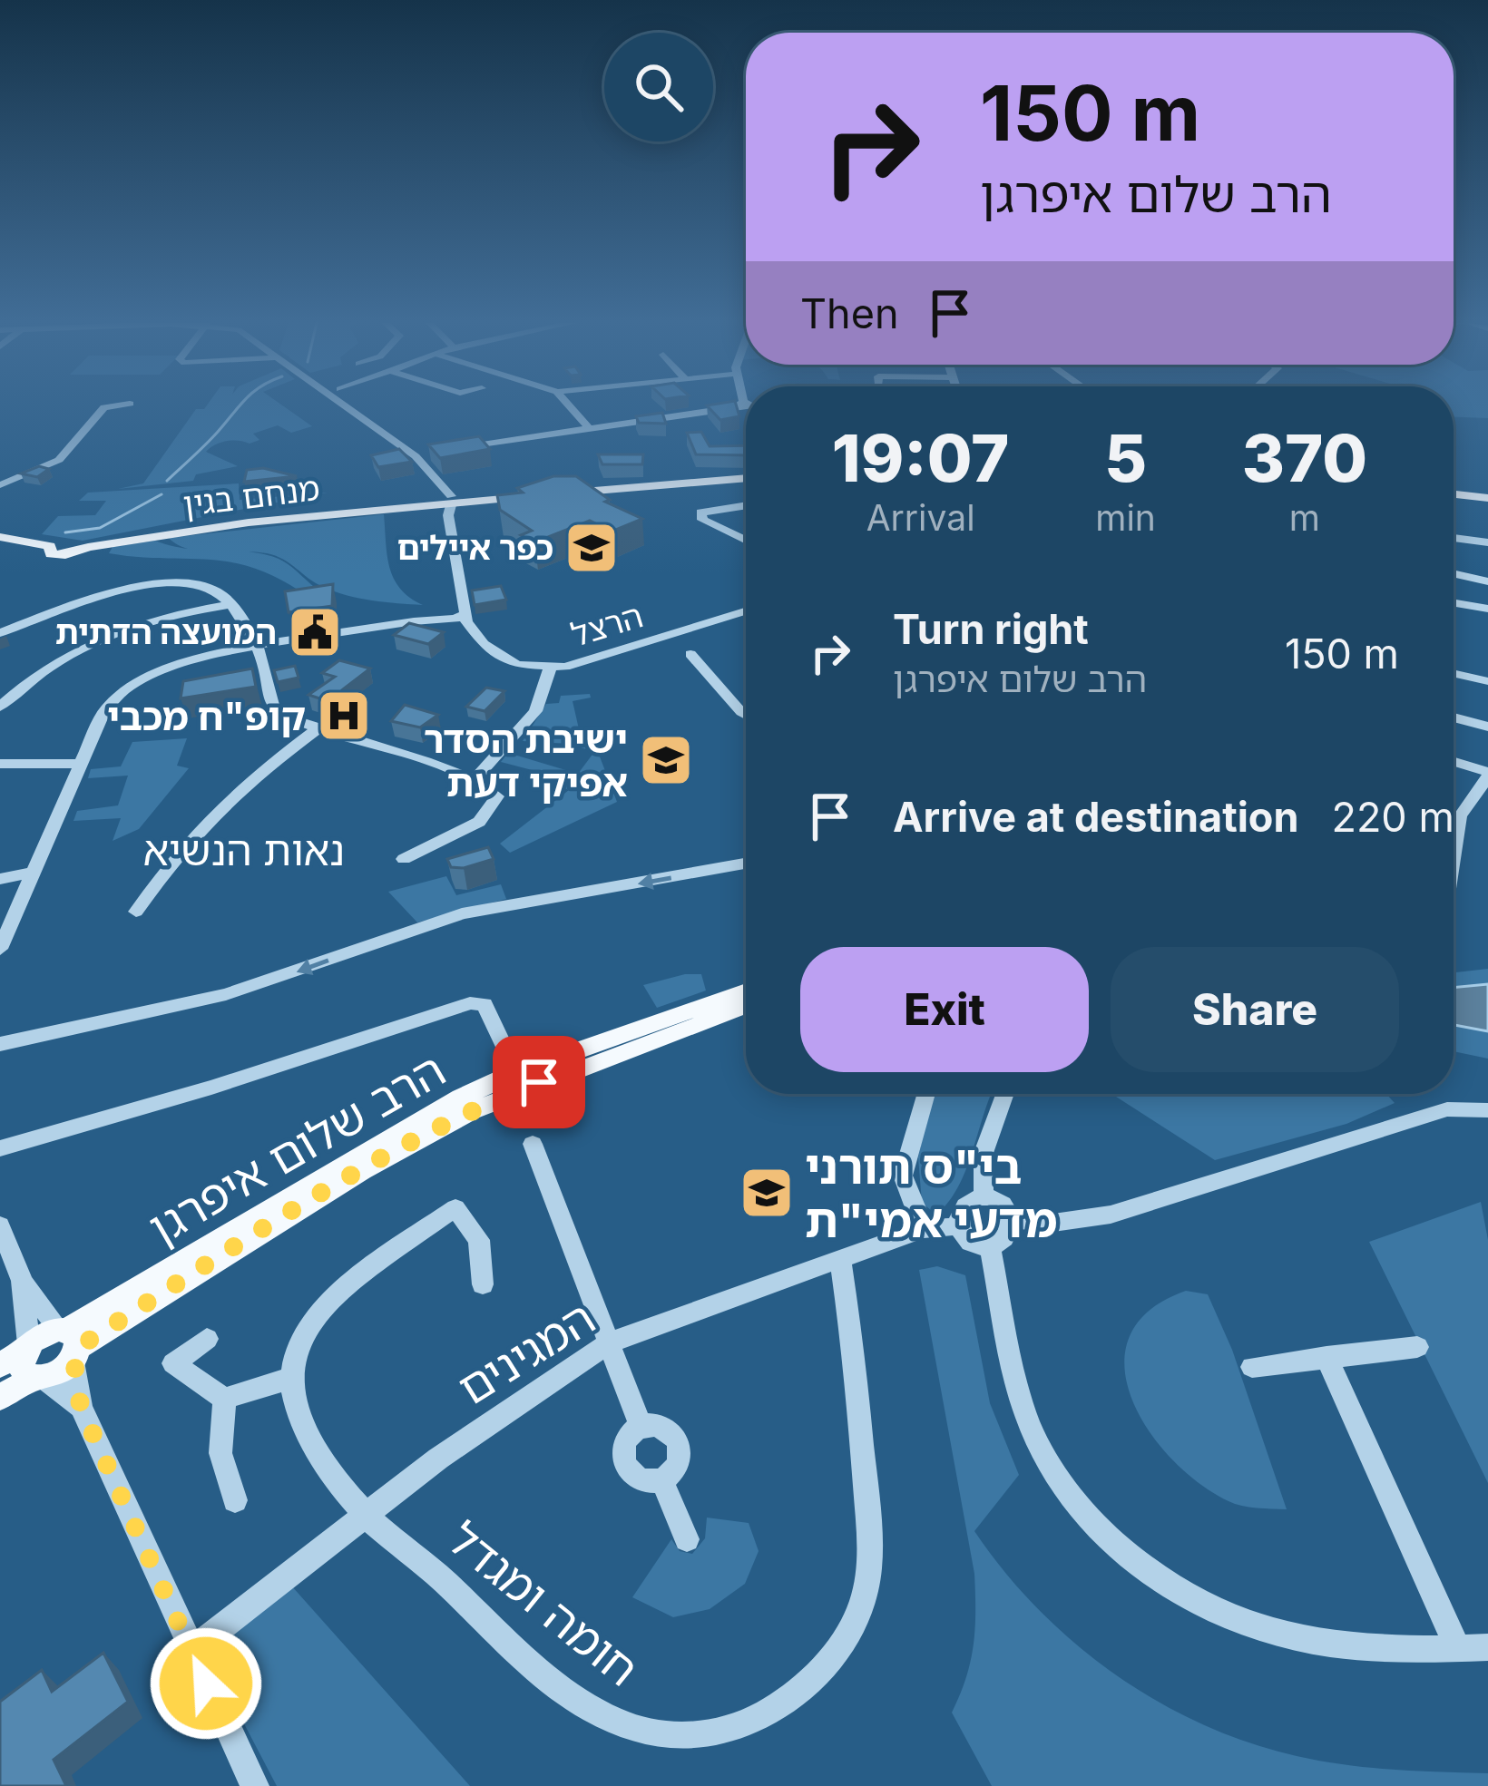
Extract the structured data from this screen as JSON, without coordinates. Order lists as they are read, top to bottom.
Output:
{
  "streets": {
    "main road": ["מנחם בגין", "הרב שלום איפרגן"],
    "street": ["הרצל", "המגינים", "חומה ומגדל"]
  },
  "crossings": [
    ["מנחם בגין", "הרצל"],
    ["המגינים", "חומה ומגדל"]
  ],
  "districts": ["נאות הנשיא"],
  "places": {
    "school or university": ["כפר איילים", "ישיבת הסדר אפיקי דעת", "בי\"ס תורני מדעי אמי\"ת"],
    "public building": ["המועצה הדתית"],
    "hospital": ["קופ\"ח מכבי"]
  },
  "page": {
    "turn": ["150 m", "הרב שלום איפרגן"],
    "then": "Then",
    "eta": [
      "19:07",
      "Arrival",
      "5",
      "min",
      "370",
      "m"
    ],
    "list": [
      {
        "name": "Turn right",
        "note": "הרב שלום איפרגן",
        "value": "150 m"
      },
      {
        "name": "Arrive at destination",
        "value": "220 m"
      }
    ],
    "buttons": ["Exit", "Share"]
  }
}
